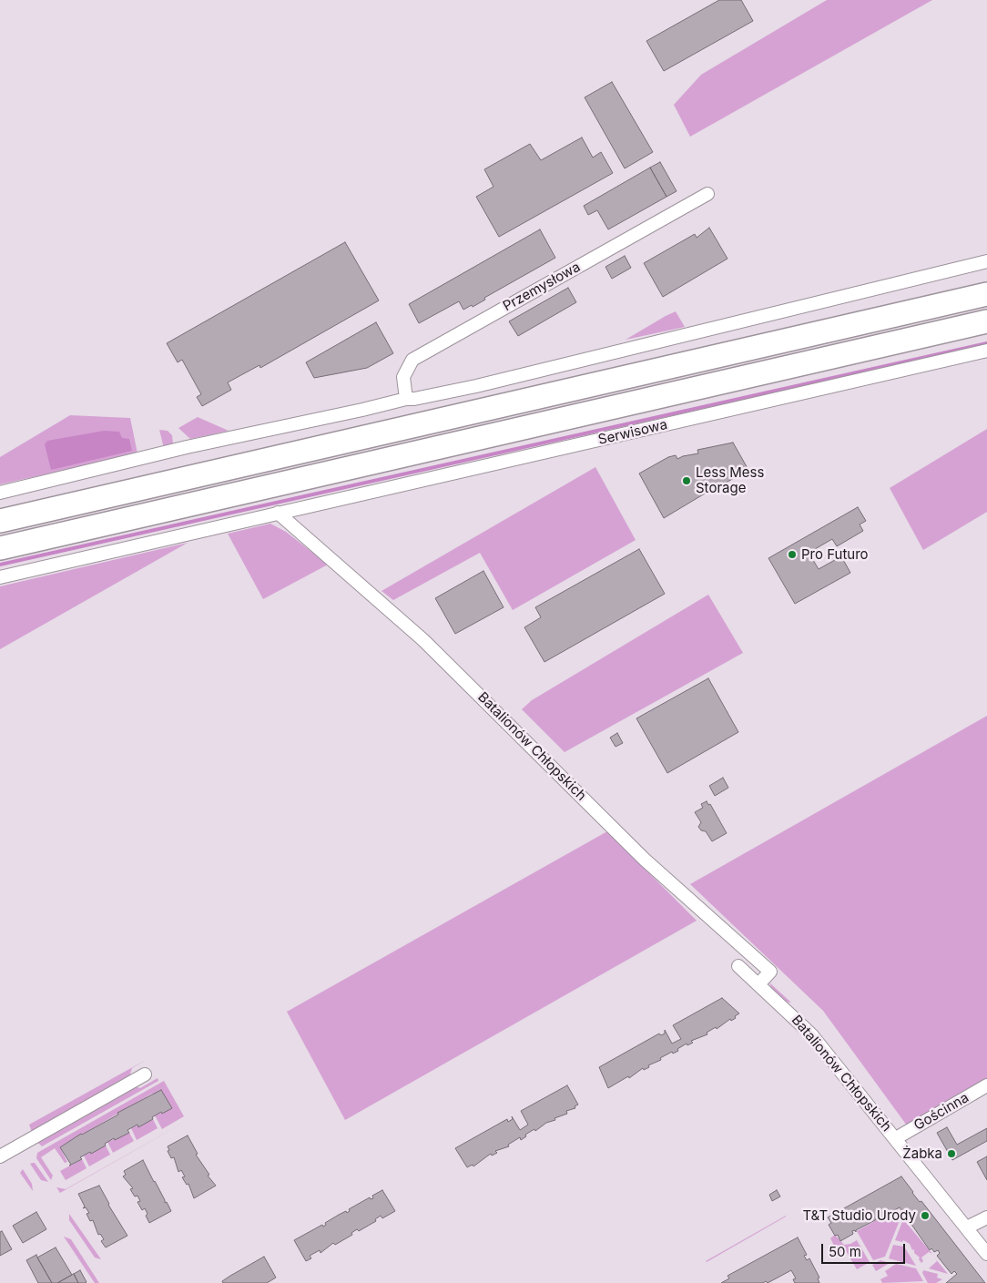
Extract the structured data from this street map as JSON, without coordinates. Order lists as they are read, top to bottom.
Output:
{
  "streets": {
    "street": [
      "Przemysłowa",
      "Serwisowa",
      "Batalionów Chłopskich",
      "Gościnna"
    ]
  },
  "crossings": [
    ["Serwisowa", "Batalionów Chłopskich"],
    ["Batalionów Chłopskich", "Gościnna"]
  ],
  "places": [
    "Less Mess Storage",
    "Pro Futuro",
    "Żabka",
    "T&T Studio Urody"
  ],
  "scale_bar": "50 m"
}
